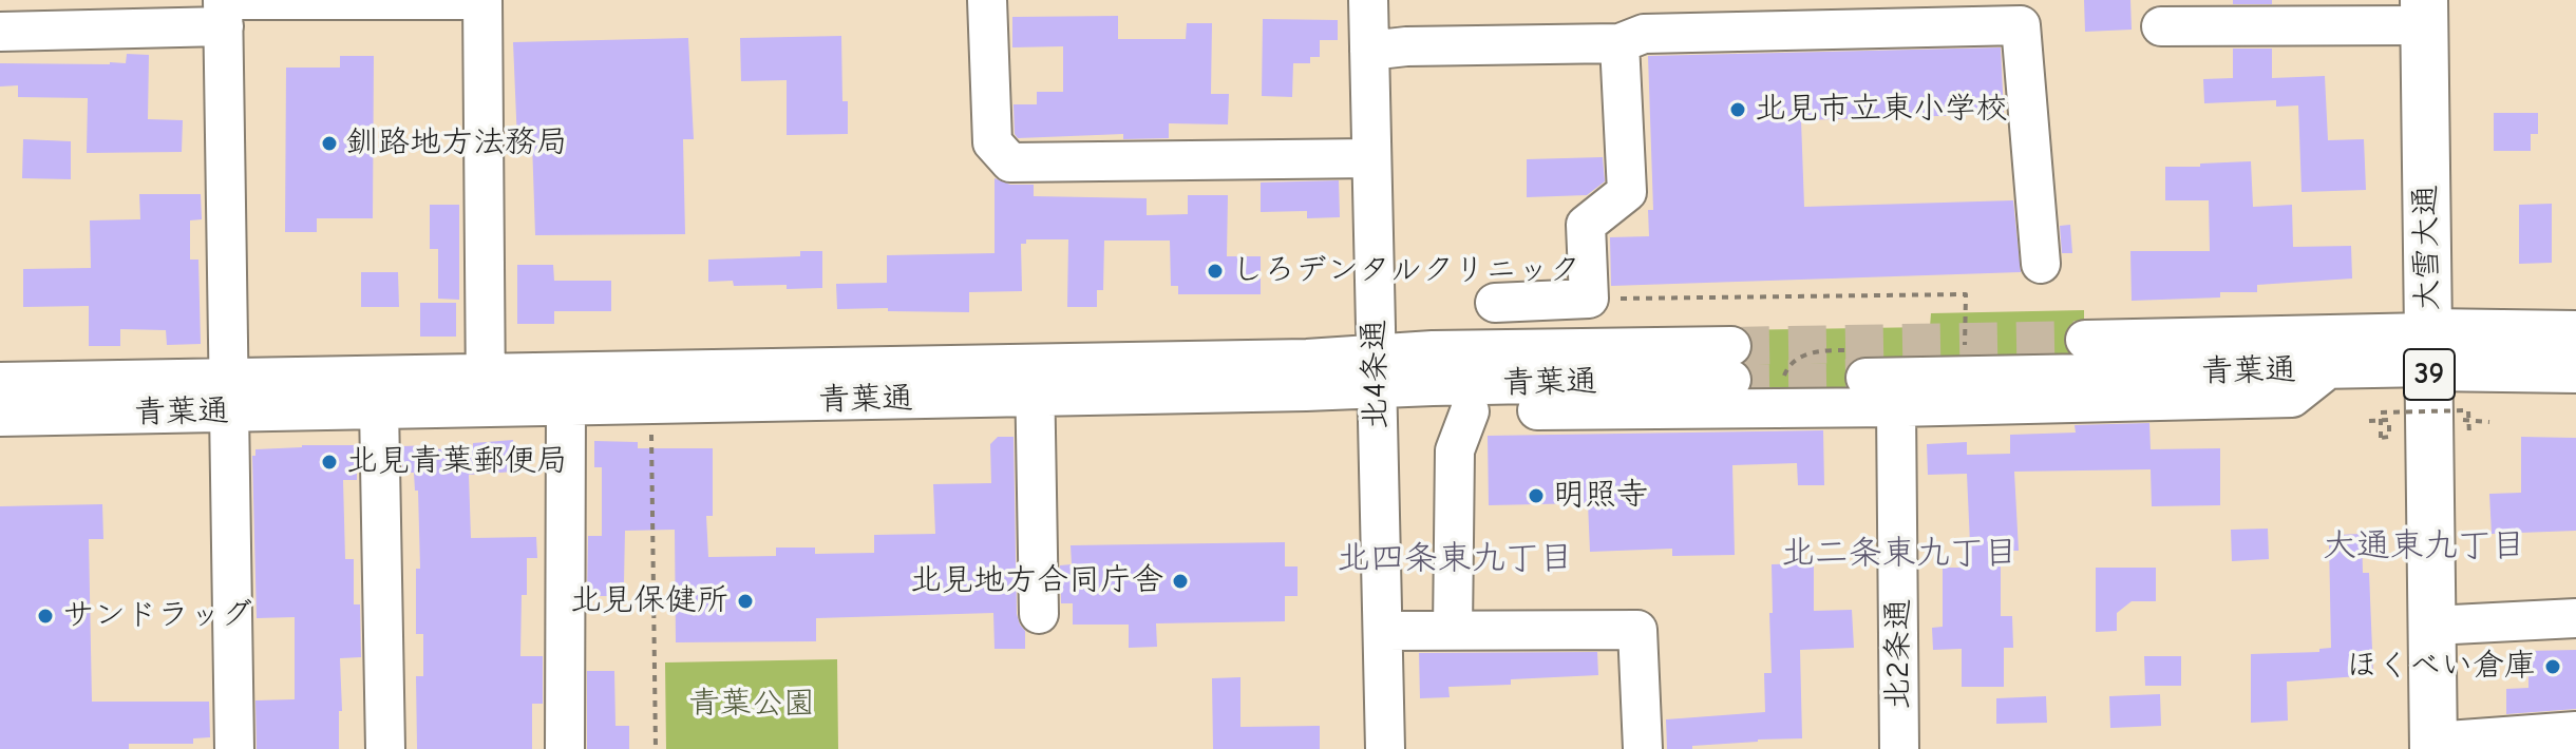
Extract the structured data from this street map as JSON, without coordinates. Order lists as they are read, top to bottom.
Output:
{
  "streets": {
    "main road": ["大雪大通", "39"],
    "street": ["青葉通", "北4条通", "北2条通"]
  },
  "crossings": [
    ["大雪大通", "青葉通"],
    ["青葉通", "北4条通"]
  ],
  "districts": ["大通東九丁目", "北二条東九丁目", "北四条東九丁目"],
  "parks": ["青葉公園"],
  "places": [
    "北見市立東小学校",
    "釧路地方法務局",
    "しろデンタルクリニック",
    "北見青葉郵便局",
    "明照寺",
    "北見地方合同庁舎",
    "北見保健所",
    "サンドラッグ",
    "ほくべい倉庫"
  ]
}
